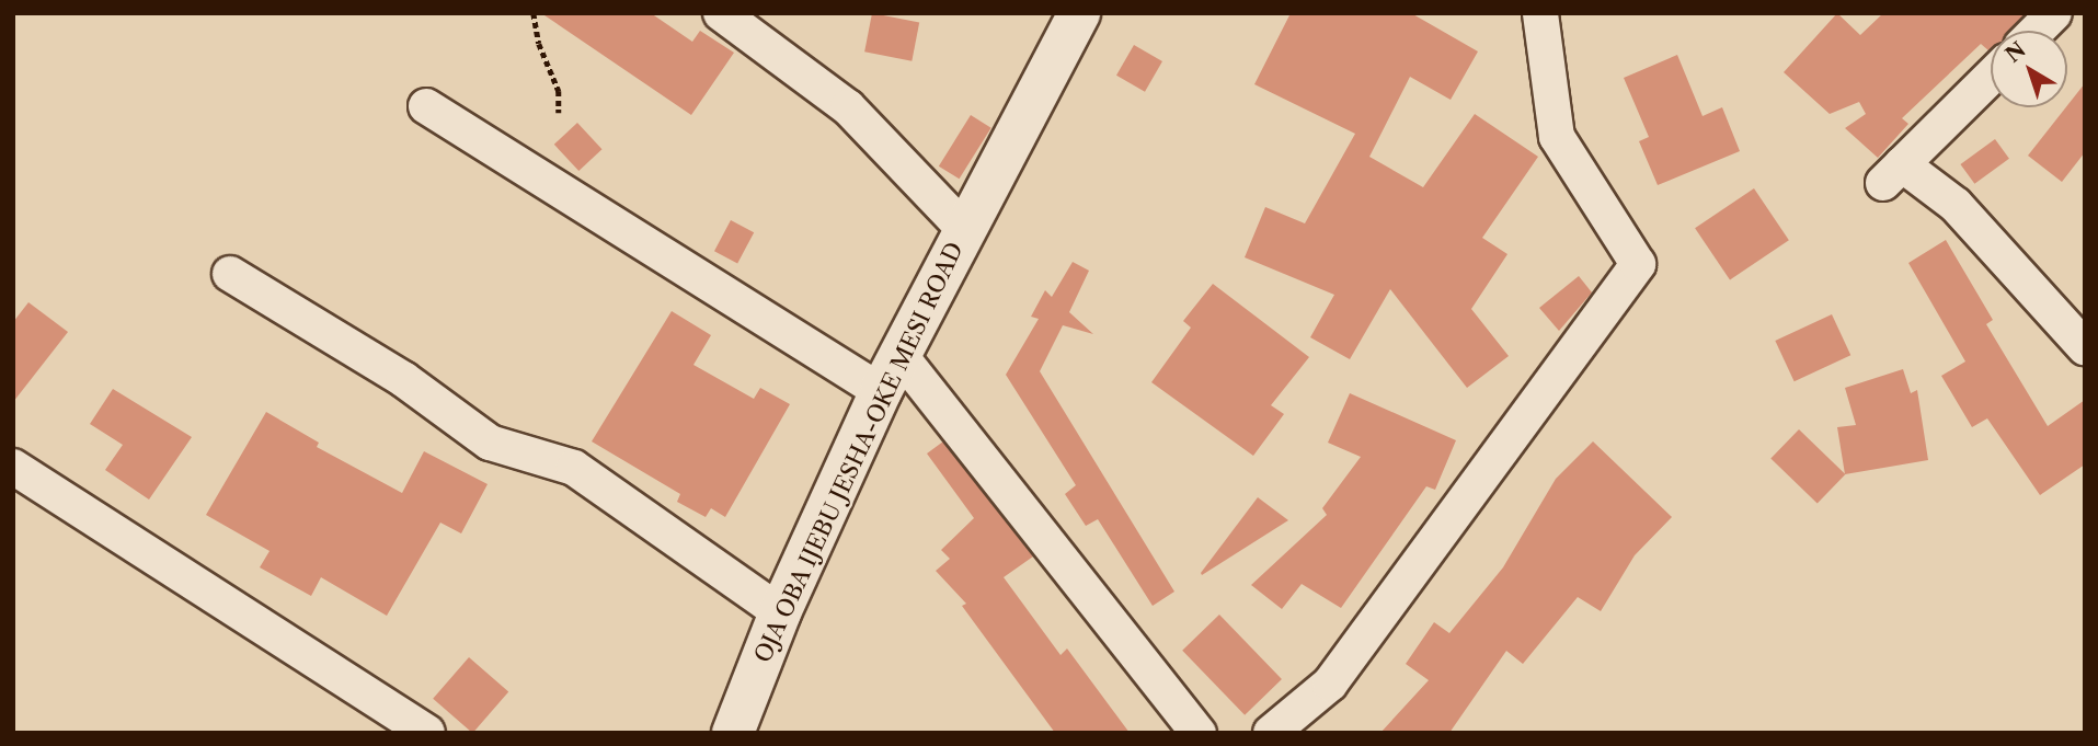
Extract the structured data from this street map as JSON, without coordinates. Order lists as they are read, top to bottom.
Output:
{
  "streets": {
    "main road": ["OJA OBA IJEBU JESHA-OKE MESI ROAD"]
  },
  "north": "top left"
}
